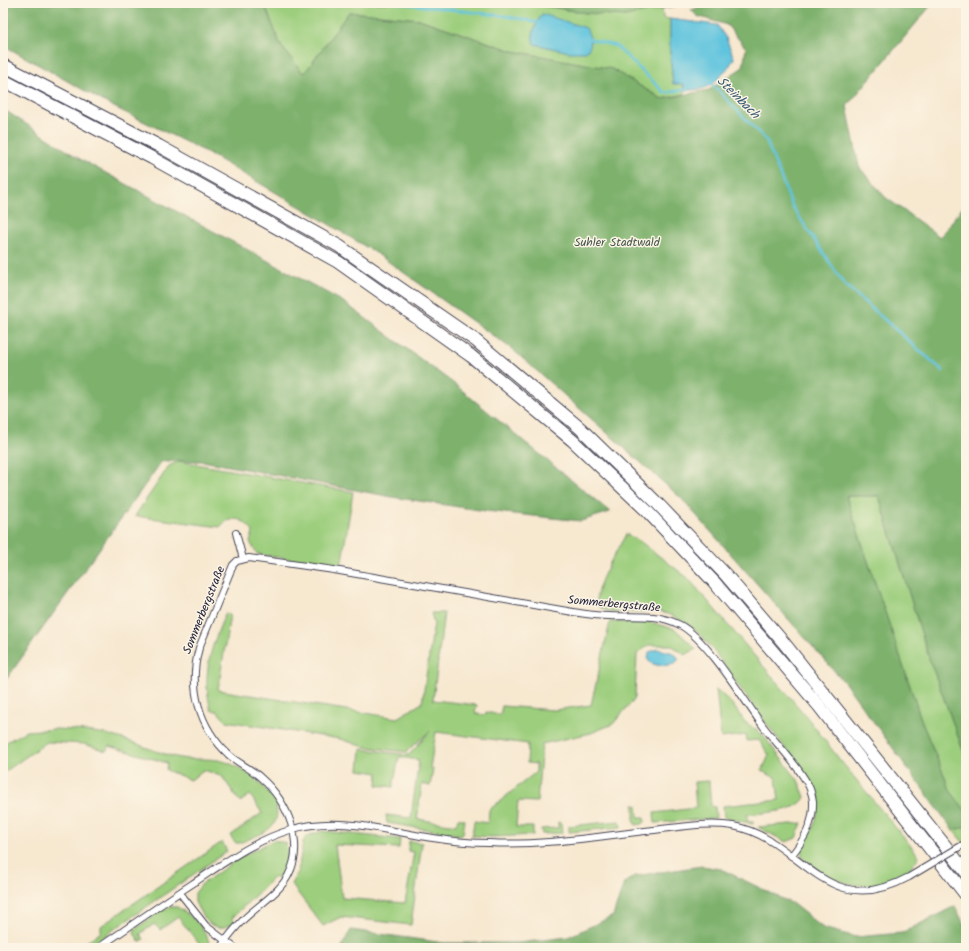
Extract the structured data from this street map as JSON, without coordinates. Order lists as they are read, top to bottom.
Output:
{
  "streets": {
    "street": ["Sommerbergstraße"]
  },
  "water": ["Steinbach"],
  "parks": ["Suhler Stadtwald"]
}
